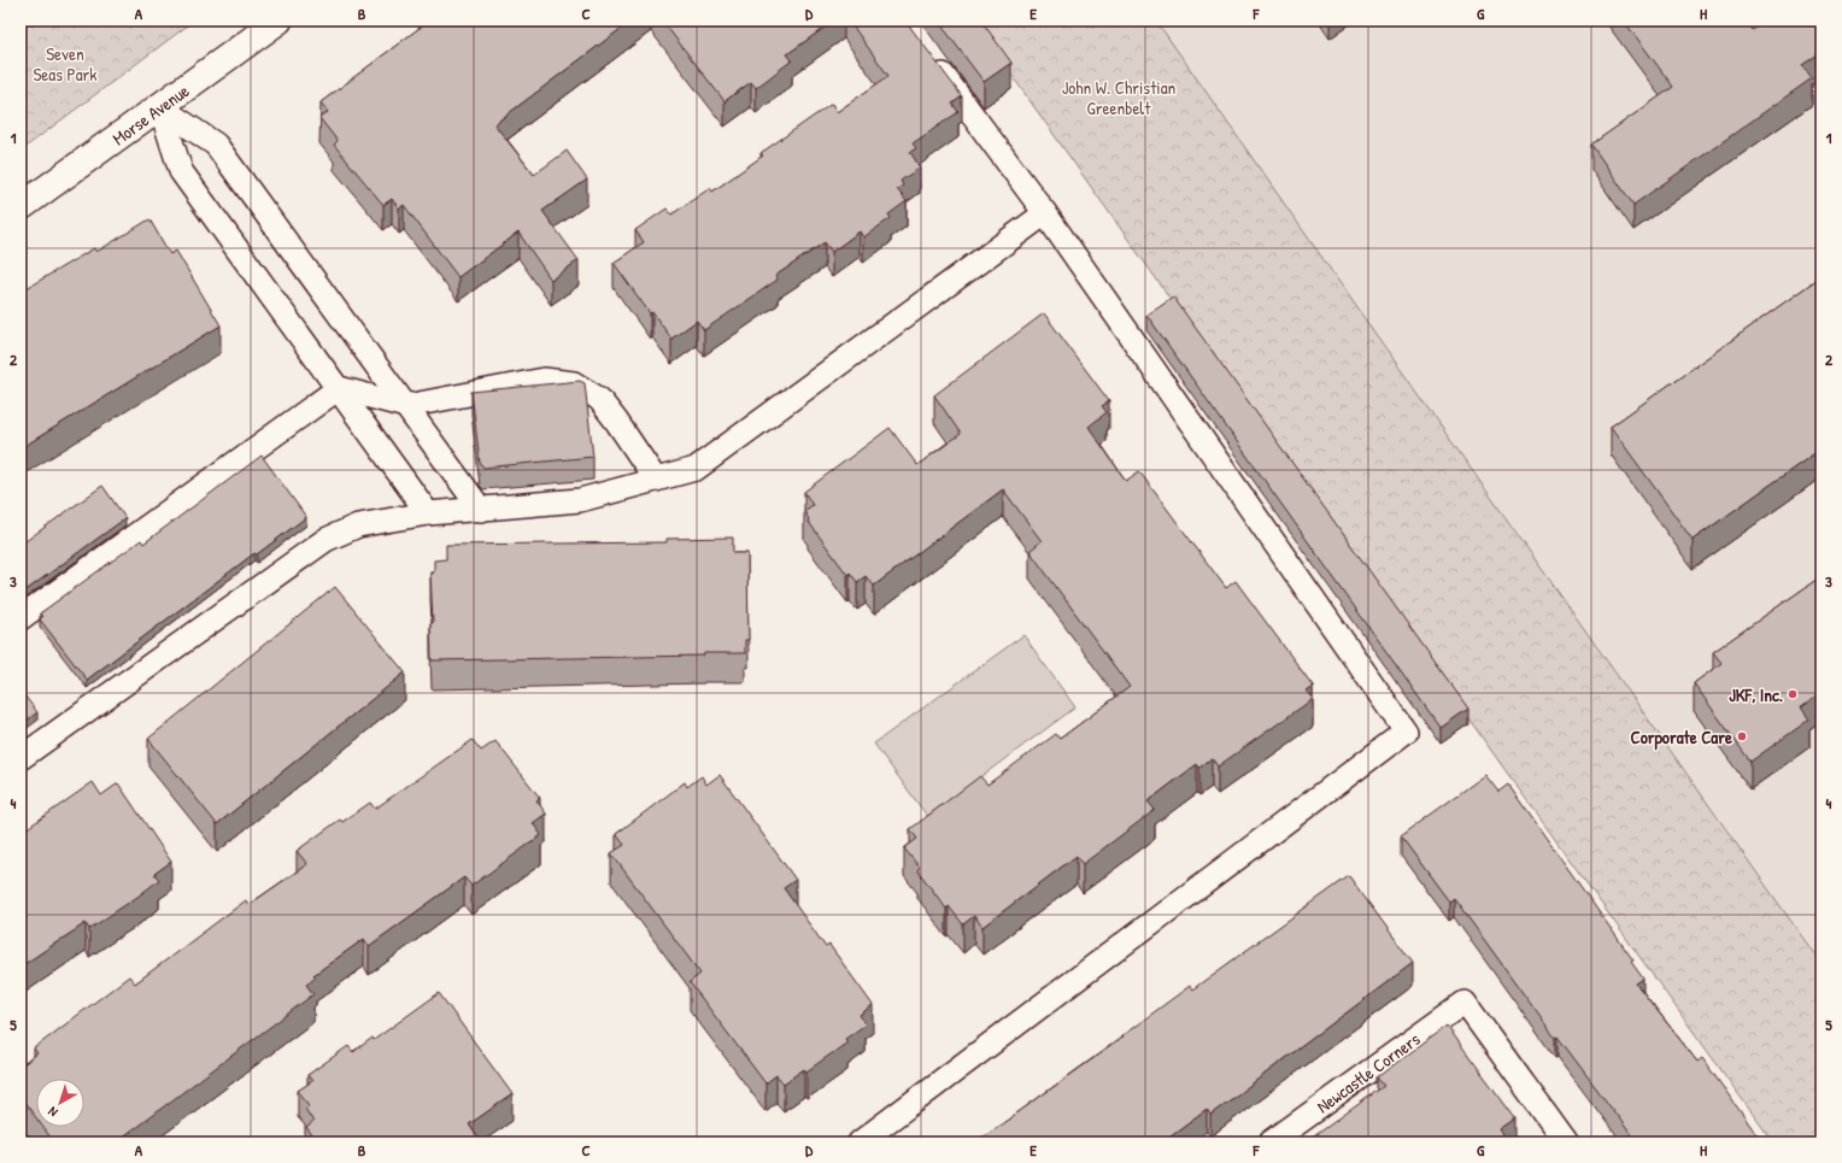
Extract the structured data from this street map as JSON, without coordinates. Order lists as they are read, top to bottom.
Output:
{
  "streets": {
    "street": ["Morse Avenue"],
    "lane": ["Newcastle Corners"]
  },
  "parks": ["Seven Seas Park", "John W. Christian Greenbelt"],
  "places": ["JKF, Inc.", "Corporate Care"],
  "north": "bottom left",
  "grid": {
    "columns": [
      "A",
      "B",
      "C",
      "D",
      "E",
      "F",
      "G",
      "H"
    ],
    "rows": [
      "1",
      "2",
      "3",
      "4",
      "5"
    ]
  }
}
